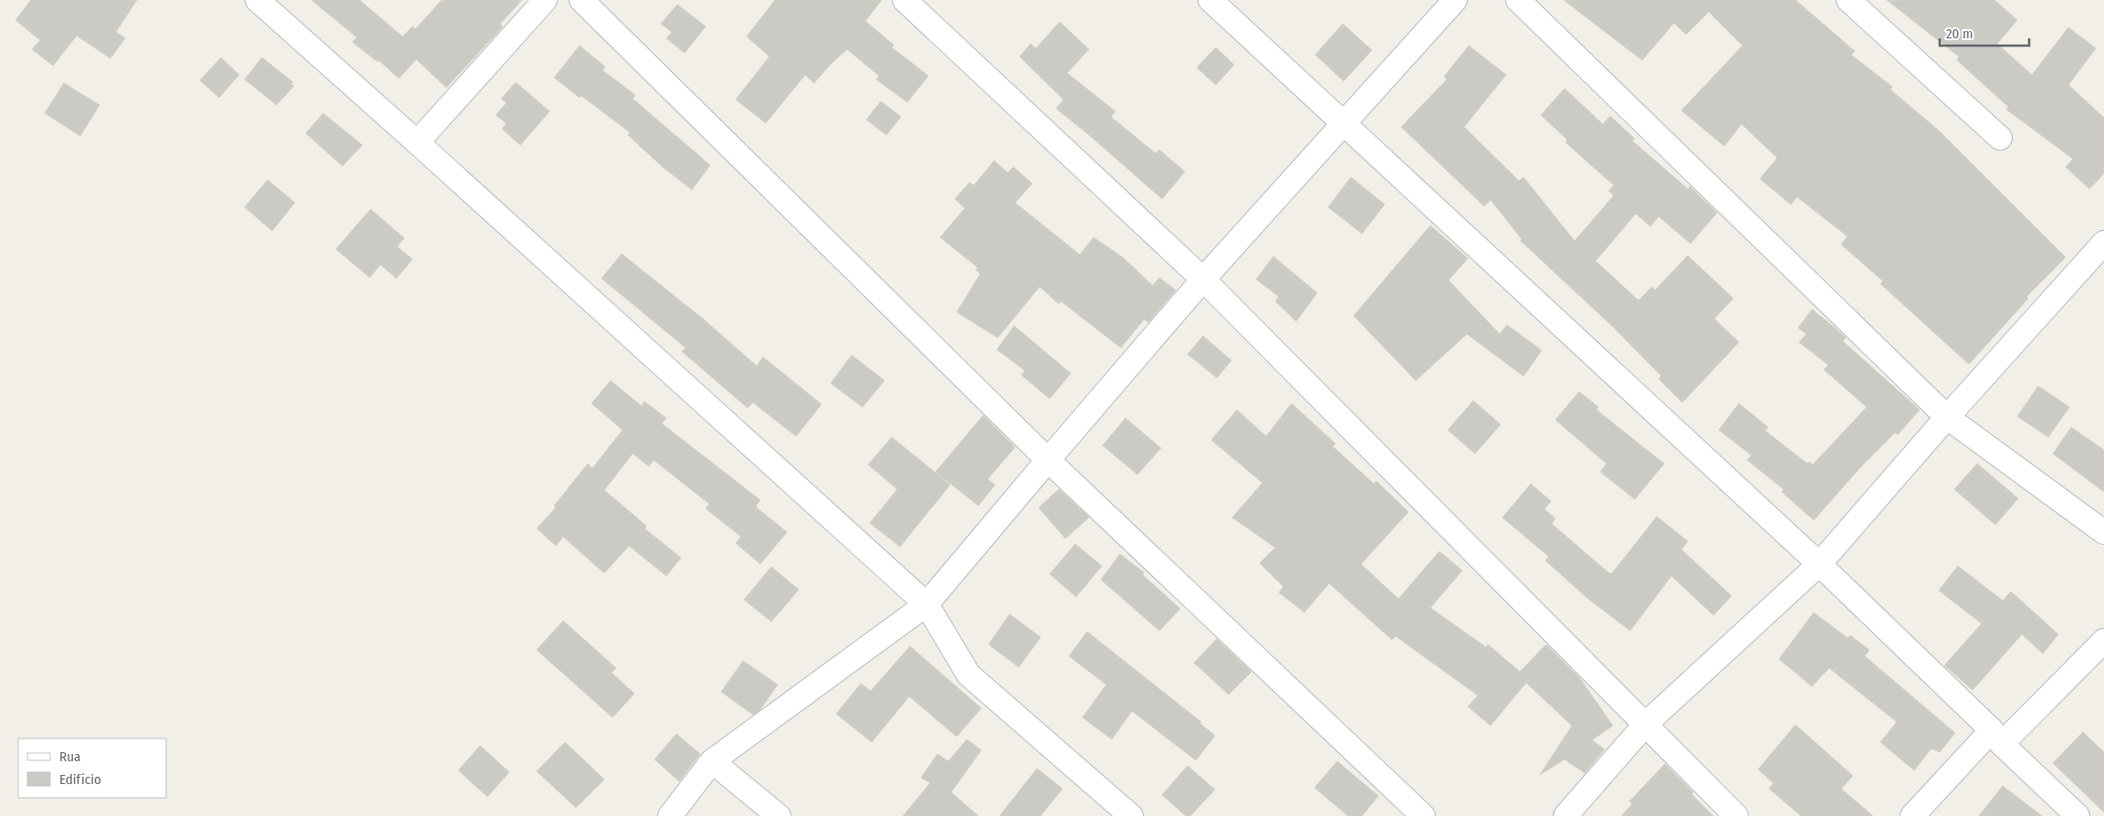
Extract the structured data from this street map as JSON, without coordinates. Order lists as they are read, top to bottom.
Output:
{
  "legend": ["Rua", "Edifício"],
  "scale_bar": "20 m"
}
